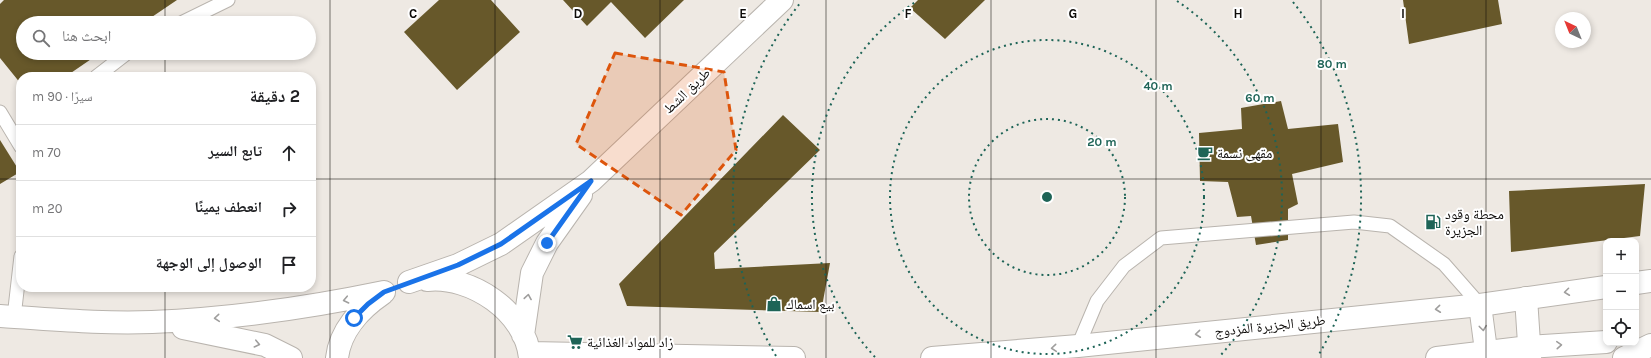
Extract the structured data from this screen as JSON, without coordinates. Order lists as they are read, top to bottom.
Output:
{
  "streets": {
    "main road": ["طريق الشط", "طريق الجزيرة المزدوج"]
  },
  "one_way": ["طريق الجزيرة المزدوج"],
  "places": {
    "cafe": ["مقهى نسمة"],
    "fuel station": ["محطة وقود الجزيرة"],
    "shop": ["بيع اسماك"],
    "supermarket": ["زاد للمواد الغذائية"]
  },
  "north": "top left",
  "page": {
    "search": "ابحث هنا",
    "heading": ["2 دقيقة", "سيرًا · 90 m"],
    "list": [
      ["تابع السير", "70 m"],
      ["انعطف يمينًا", "20 m"],
      "الوصول إلى الوجهة"
    ],
    "map_buttons": ["+", "−"]
  },
  "grid": {
    "columns": [
      "C",
      "D",
      "E",
      "F",
      "G",
      "H",
      "I"
    ]
  },
  "rings": [
    "80 m",
    "40 m",
    "60 m",
    "20 m"
  ]
}
